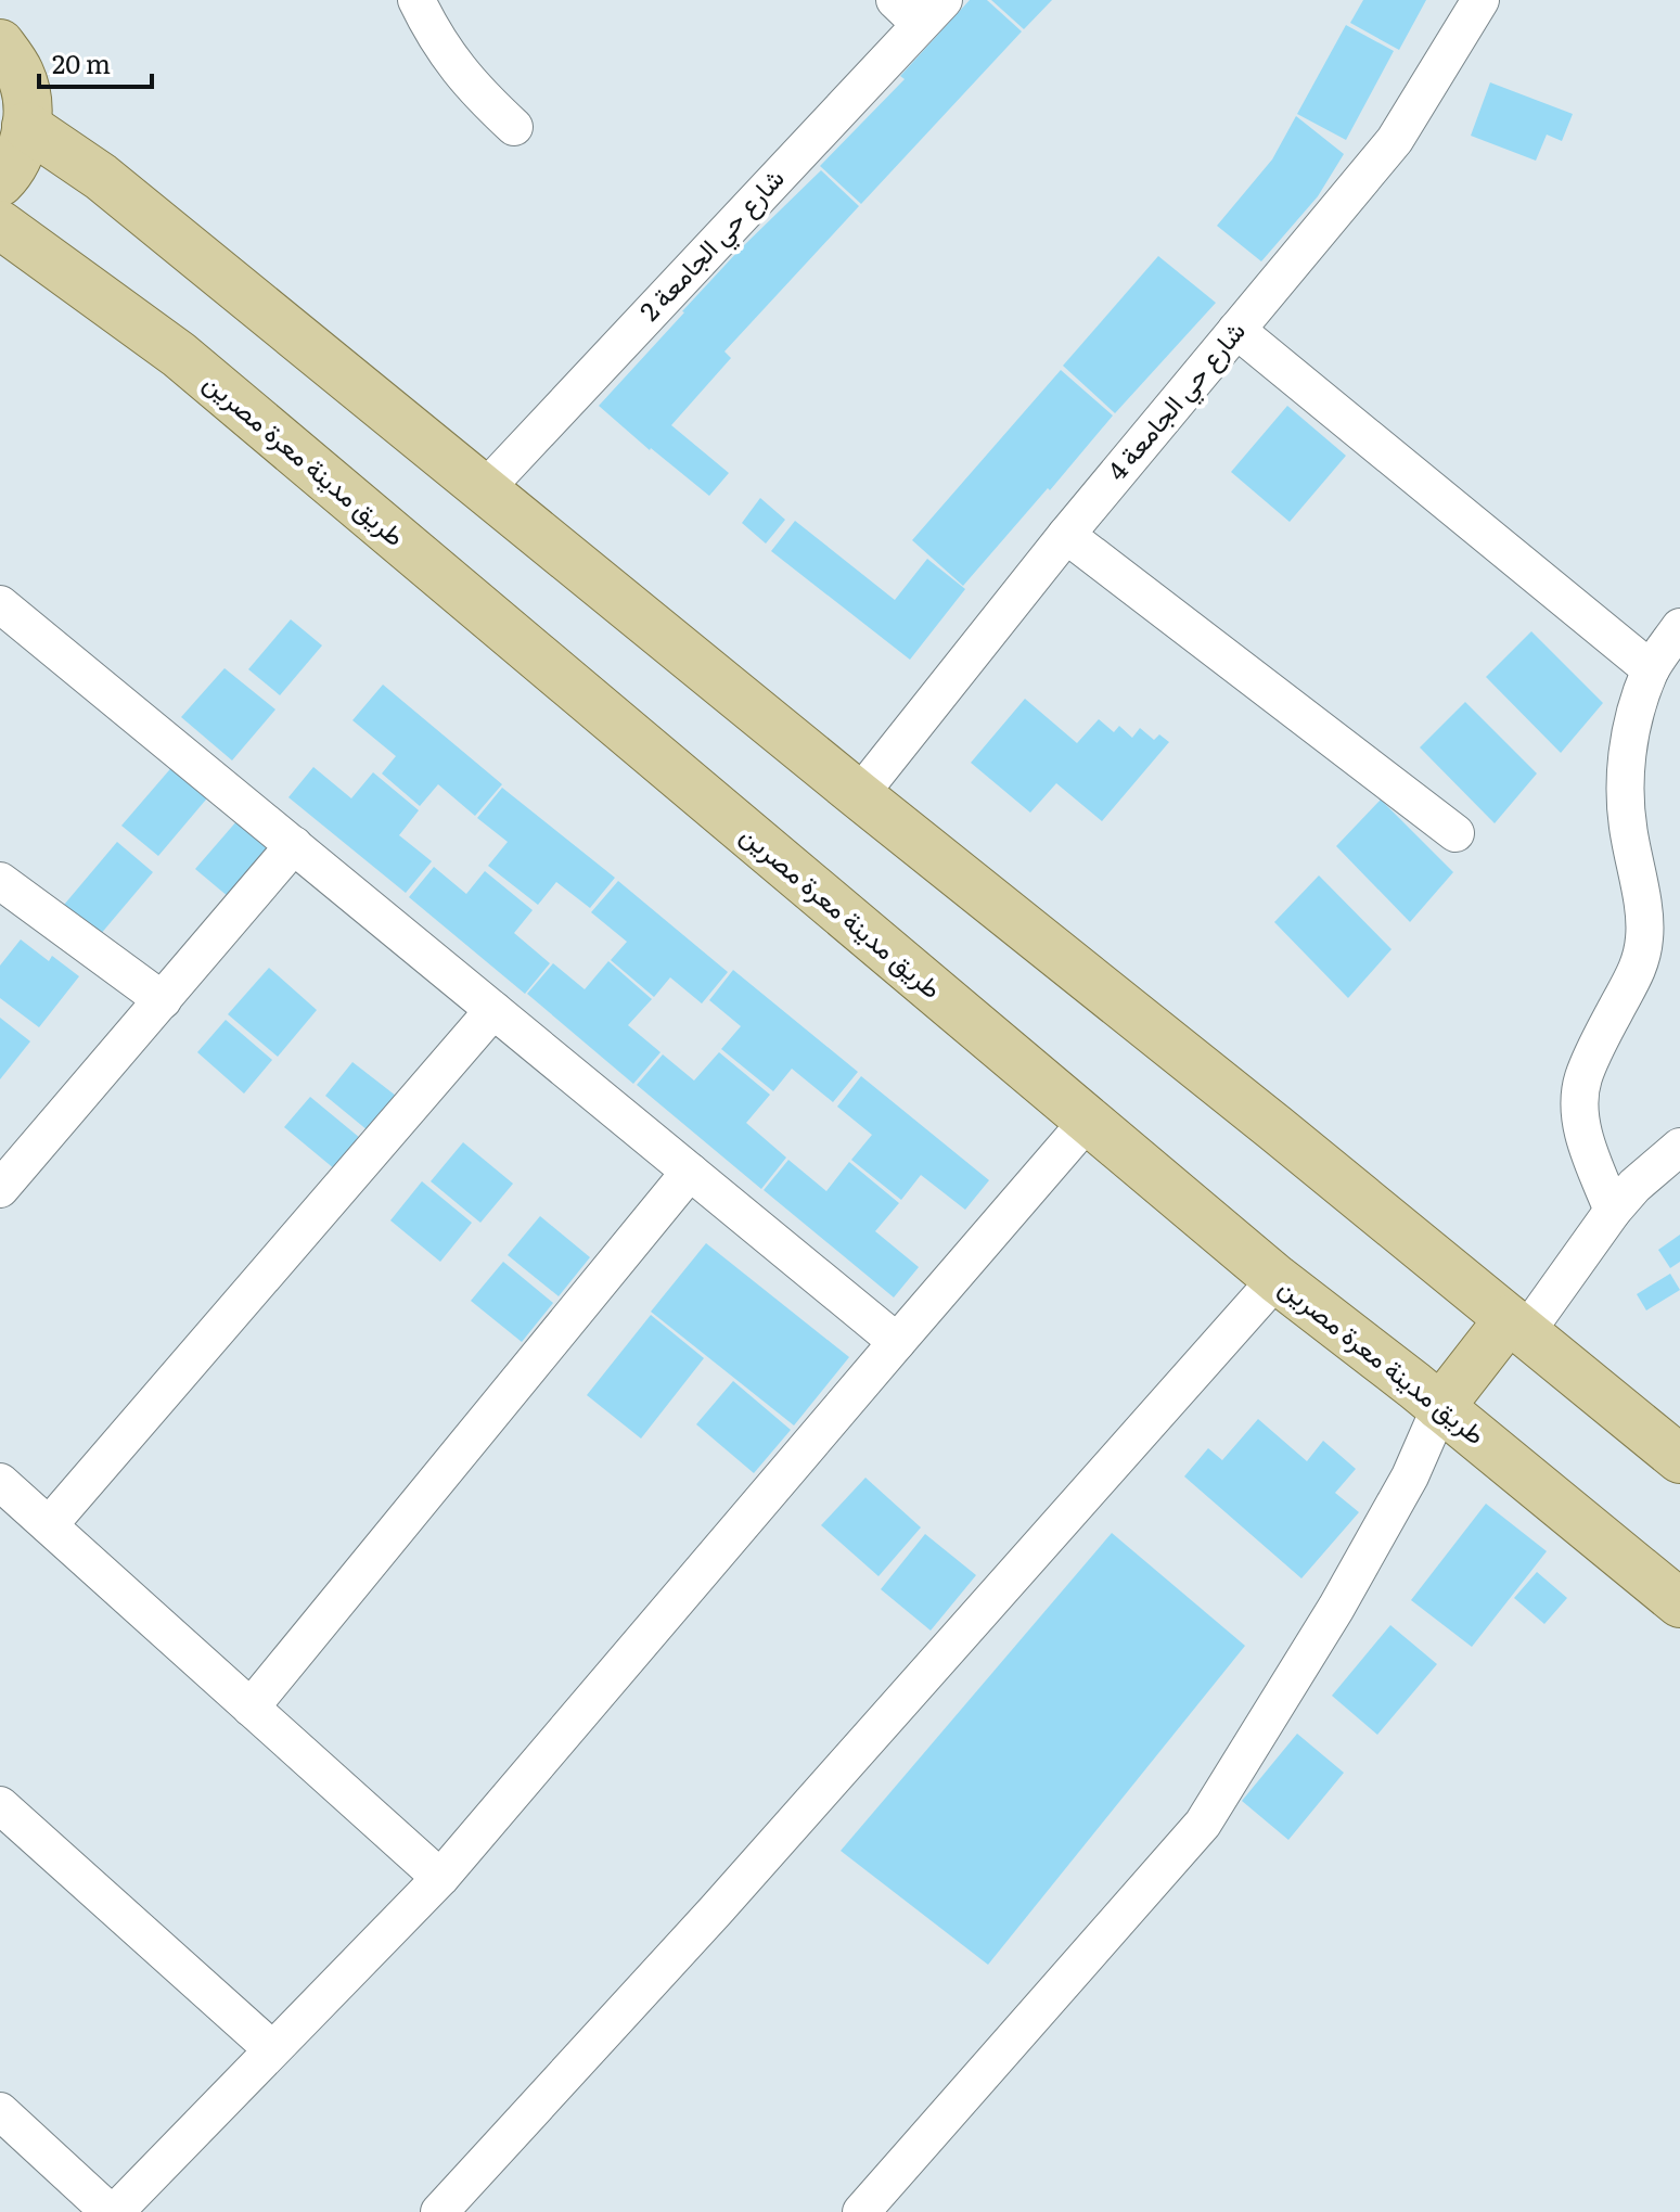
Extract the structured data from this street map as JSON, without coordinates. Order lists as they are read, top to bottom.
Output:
{
  "streets": {
    "main road": ["طريق مدينة معرة مصرين"],
    "street": ["شارع حي الجامعة 2", "شارع حي الجامعة 4"]
  },
  "scale_bar": "20 m"
}
